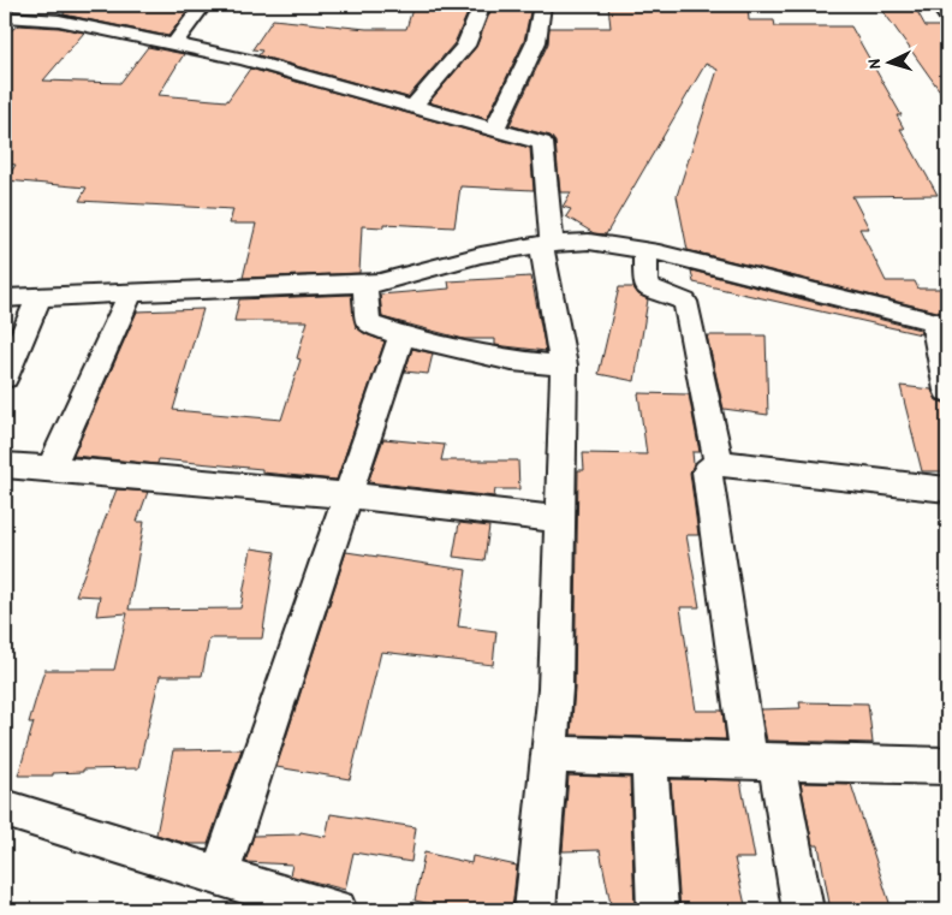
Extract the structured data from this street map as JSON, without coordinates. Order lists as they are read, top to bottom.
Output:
{
  "north": "left"
}
